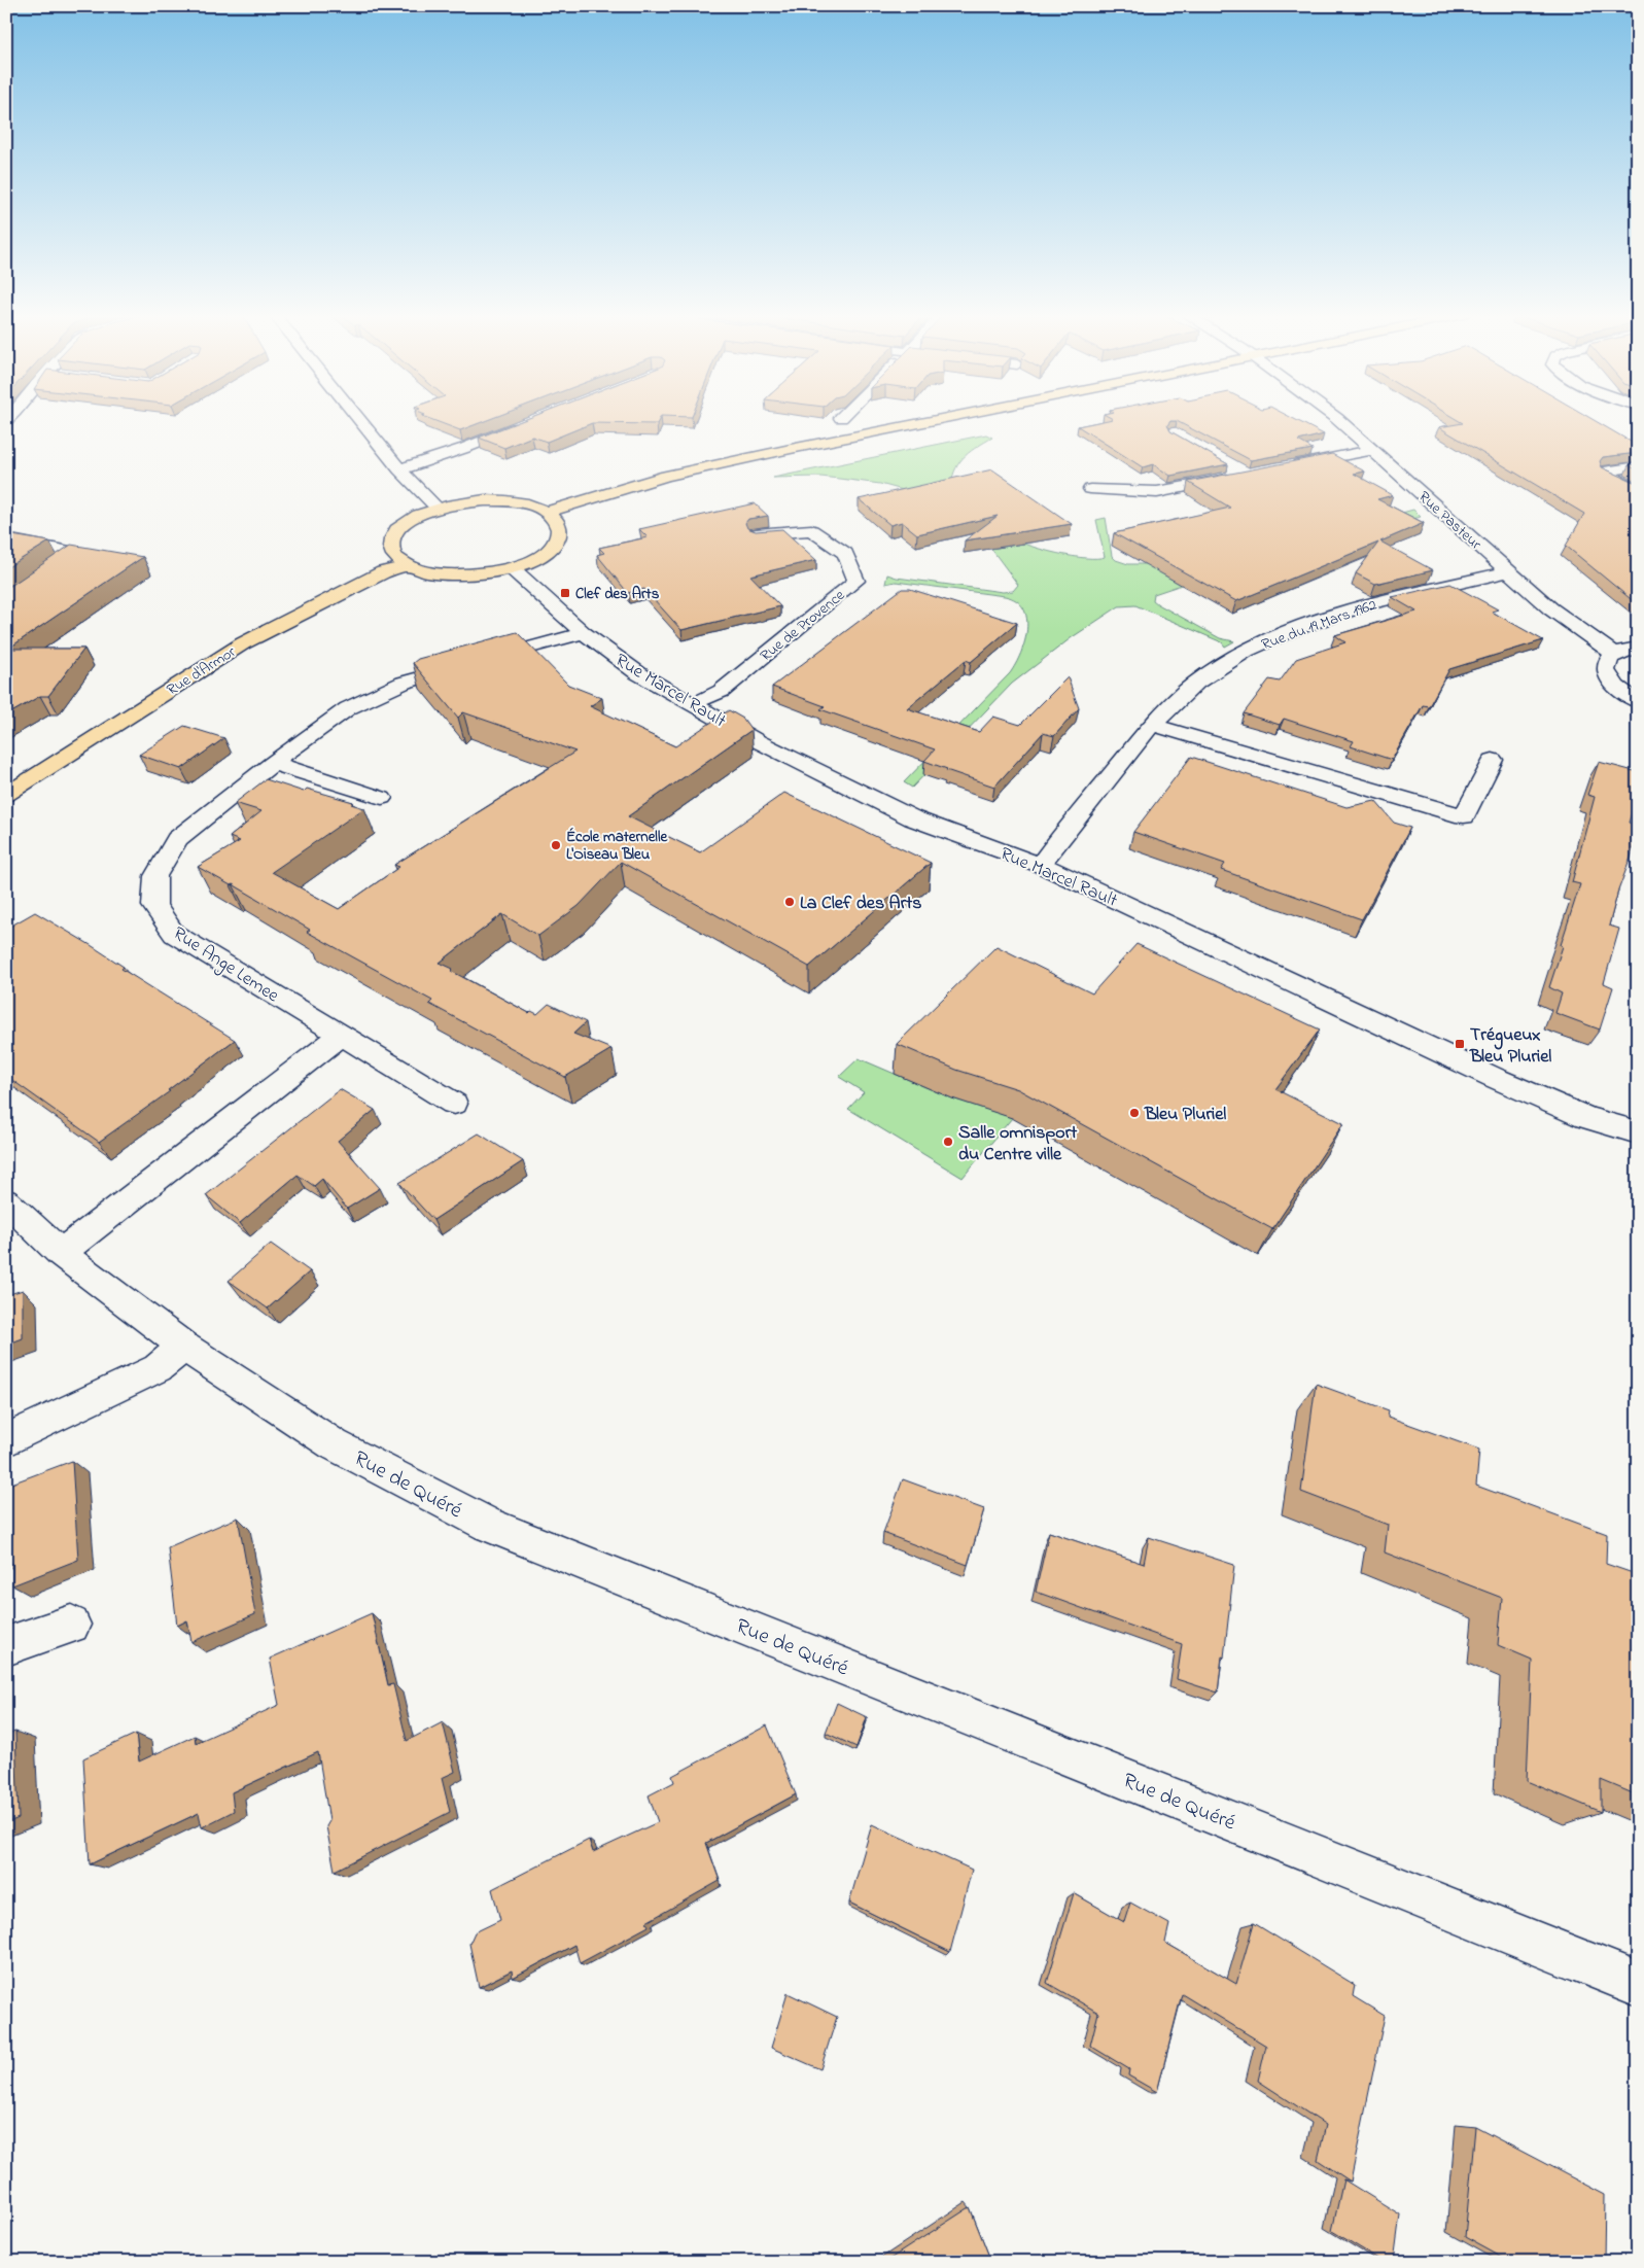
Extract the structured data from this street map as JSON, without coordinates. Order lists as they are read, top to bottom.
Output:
{
  "streets": {
    "main road": ["Rue d'Armor"],
    "street": [
      "Rue Pasteur",
      "Rue du 19 Mars 1962",
      "Rue de Provence",
      "Rue Marcel Rault",
      "Rue Ange Lemee",
      "Rue de Quéré"
    ]
  },
  "crossings": [
    ["Rue Pasteur", "Rue du 19 Mars 1962"],
    ["Rue du 19 Mars 1962", "Rue Marcel Rault"],
    ["Rue de Provence", "Rue Marcel Rault"],
    ["Rue Marcel Rault", "Rue Ange Lemee"]
  ],
  "places": {
    "transit": ["Clef des Arts", "Trégueux Bleu Pluriel"],
    "other": [
      "École maternelle L'Oiseau Bleu",
      "La Clef des Arts",
      "Bleu Pluriel",
      "Salle omnisport du Centre ville"
    ]
  }
}
